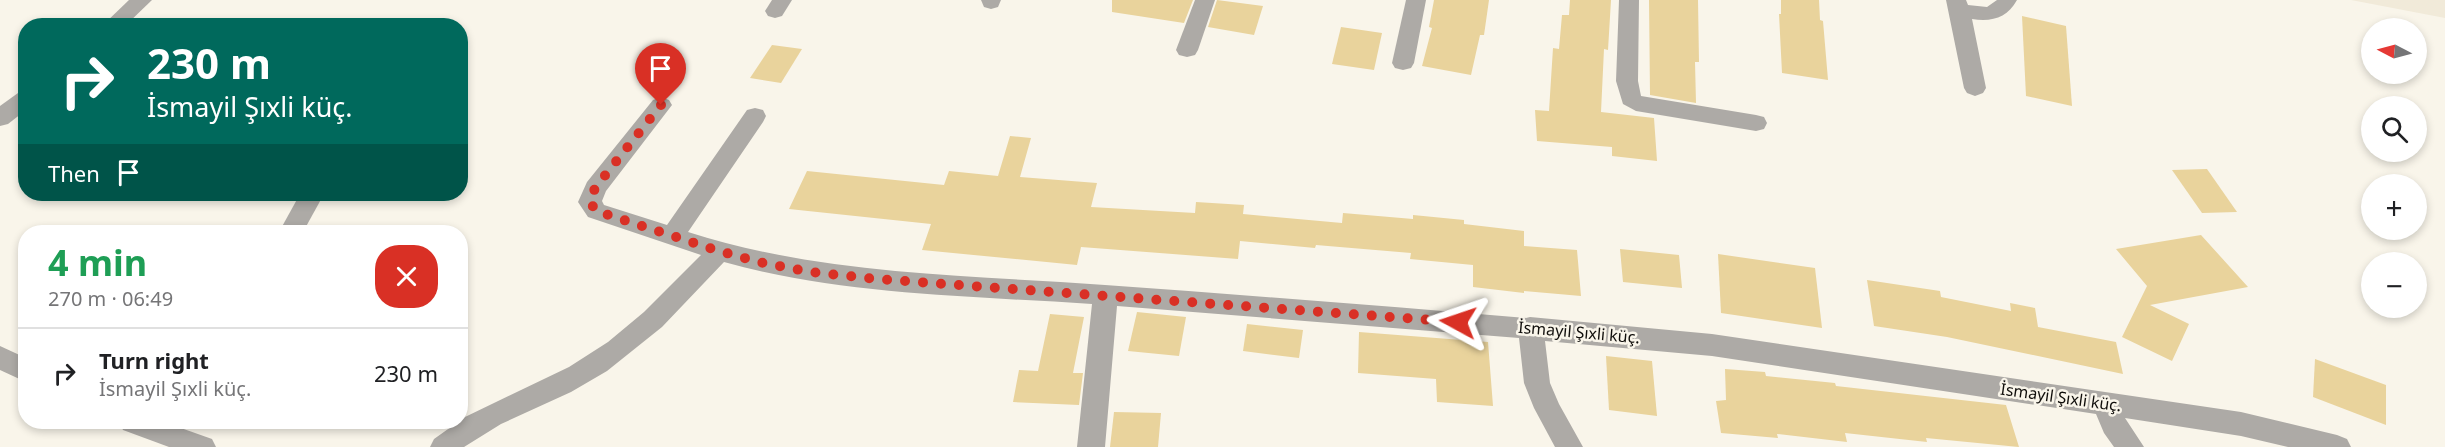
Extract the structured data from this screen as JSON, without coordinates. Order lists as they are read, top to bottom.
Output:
{
  "streets": {
    "street": ["İsmayil Şıxli küç."]
  },
  "north": "left",
  "page": {
    "map_buttons": ["+", "−"],
    "turn": ["230 m", "İsmayil Şıxli küç."],
    "then": "Then",
    "heading": ["4 min", "270 m · 06:49"],
    "list": [
      {
        "name": "Turn right",
        "note": "İsmayil Şıxli küç.",
        "value": "230 m"
      }
    ]
  }
}
